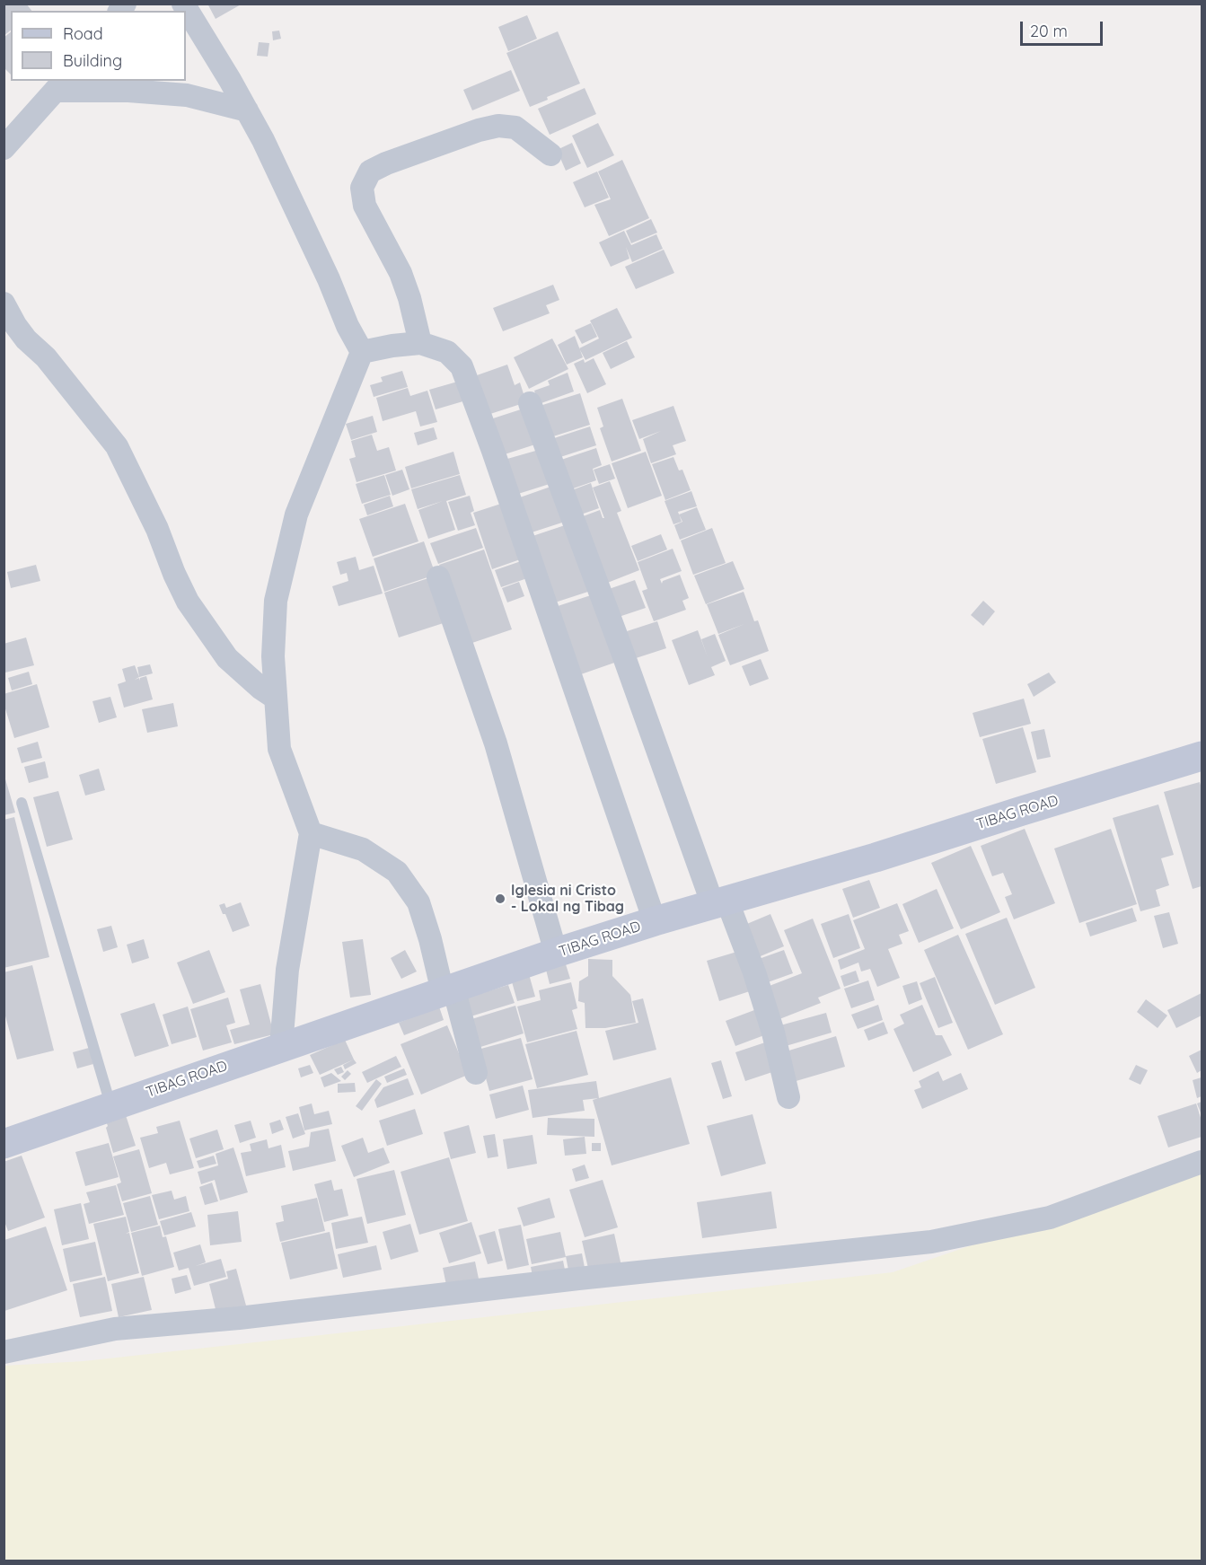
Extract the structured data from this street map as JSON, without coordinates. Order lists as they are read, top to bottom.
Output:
{
  "streets": {
    "street": ["TIBAG ROAD"]
  },
  "places": ["Iglesia ni Cristo - Lokal ng Tibag"],
  "legend": ["Road", "Building"],
  "scale_bar": "20 m"
}
